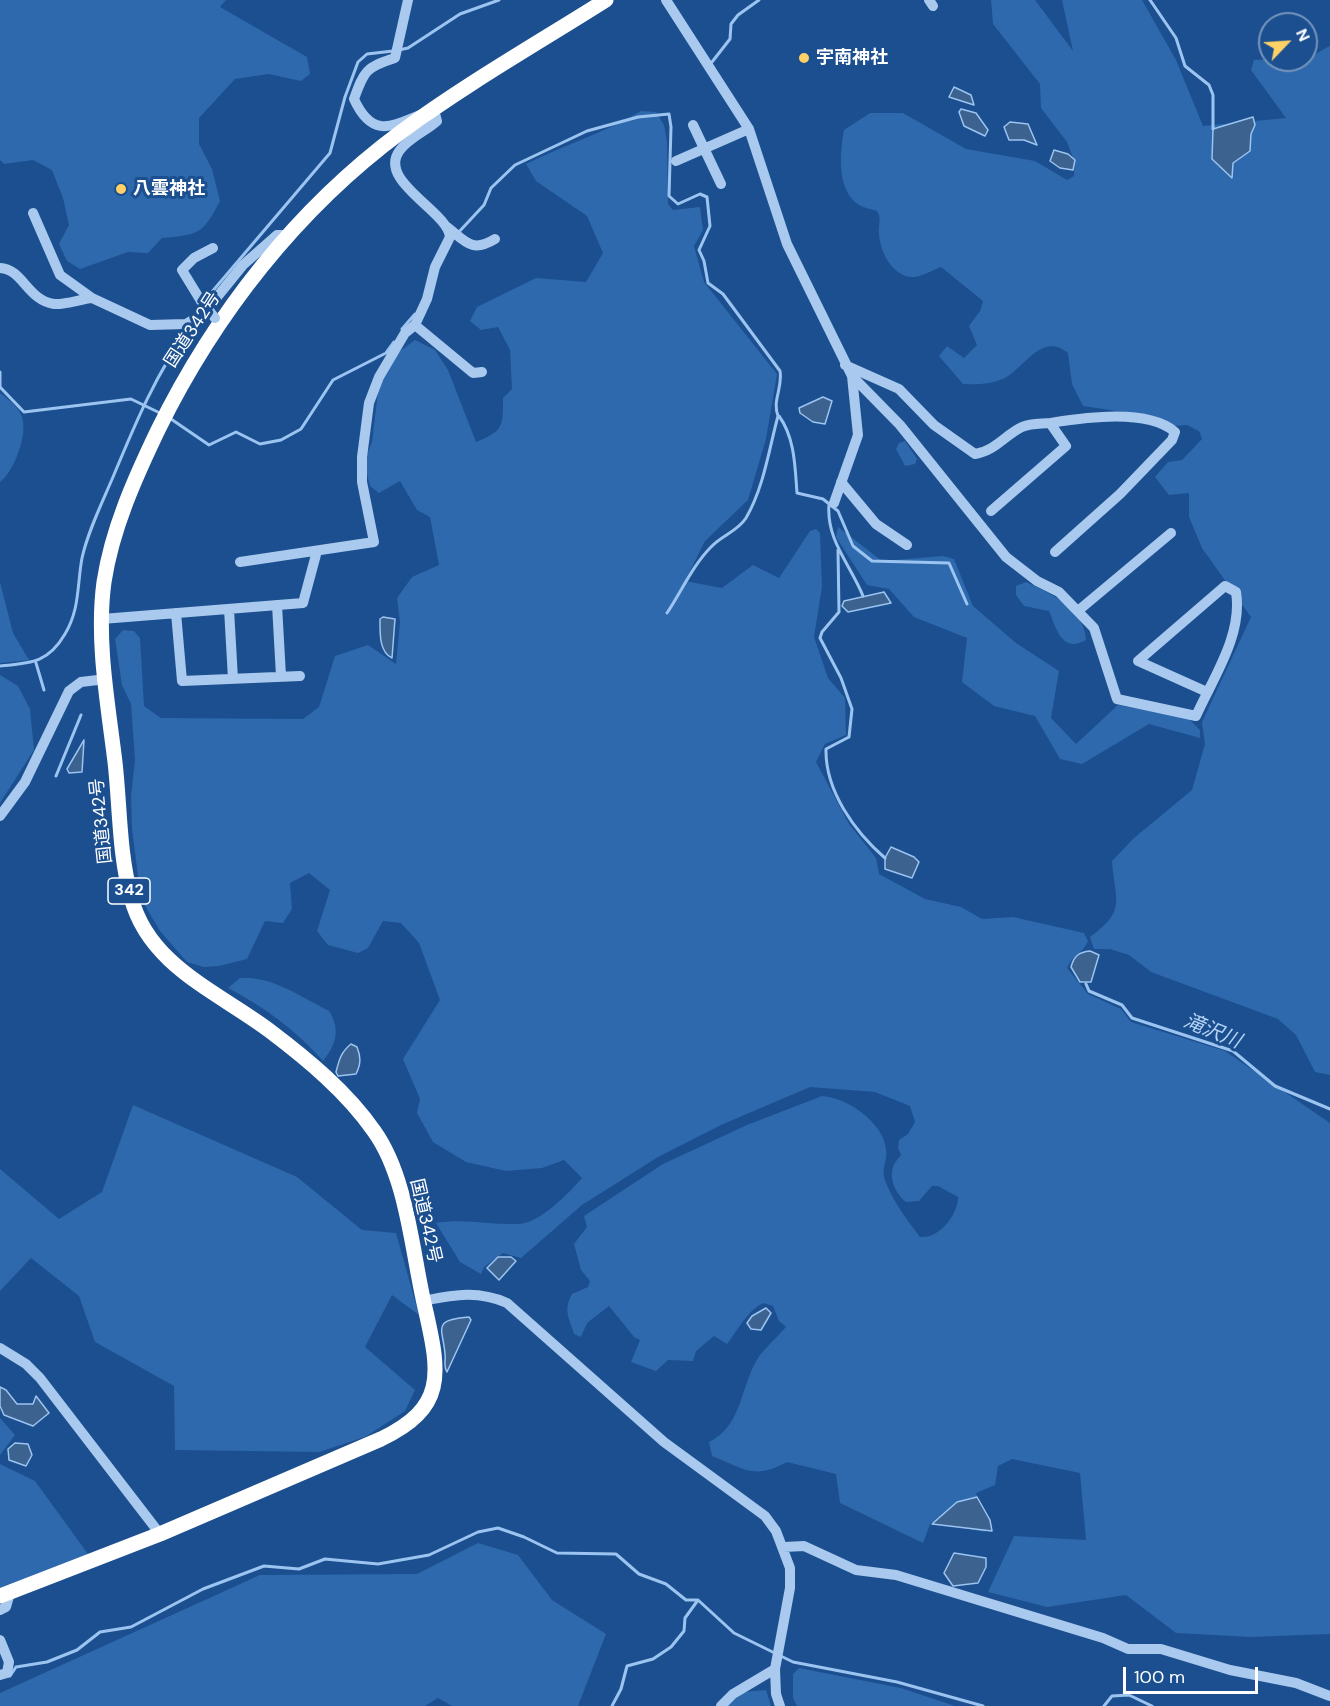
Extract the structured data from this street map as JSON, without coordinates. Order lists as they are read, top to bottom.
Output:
{
  "streets": {
    "highway": ["国道342号", "342"]
  },
  "water": ["滝沢川"],
  "places": ["宇南神社", "八雲神社"],
  "scale_bar": "100 m",
  "north": "top right"
}
